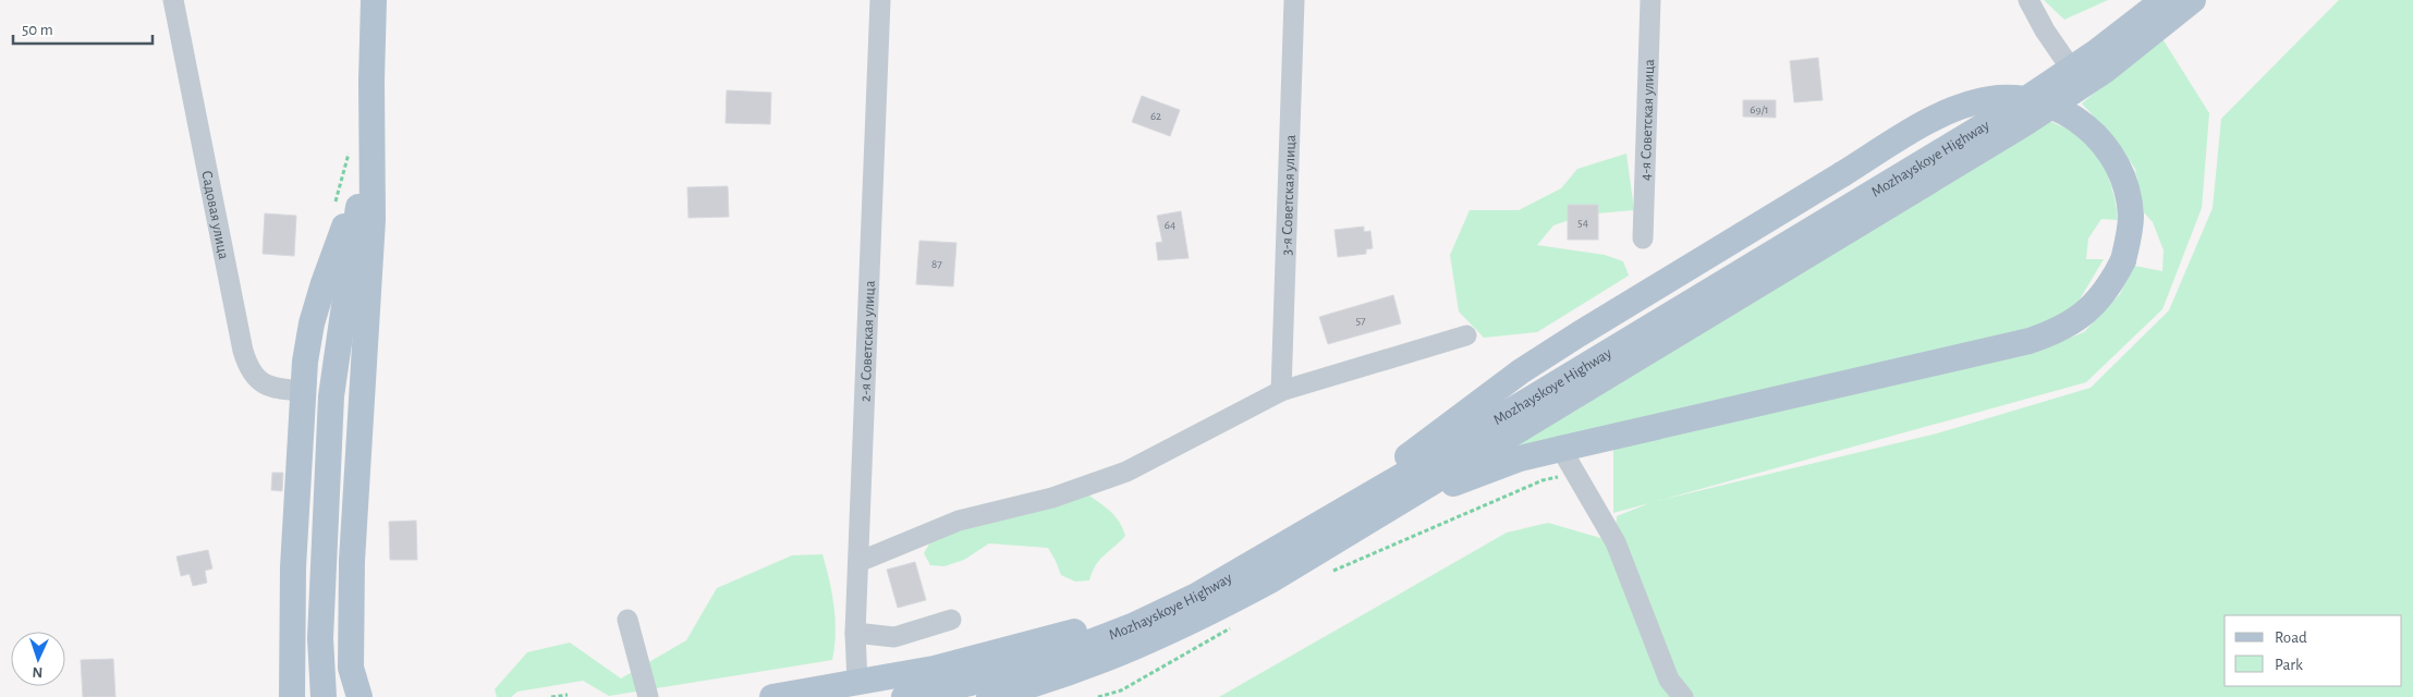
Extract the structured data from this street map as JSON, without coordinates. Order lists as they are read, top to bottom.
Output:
{
  "streets": {
    "main road": ["Mozhayskoye Highway"],
    "street": [
      "4-я Советская улица",
      "3-я Советская улица",
      "Садовая улица",
      "2-я Советская улица"
    ]
  },
  "house_numbers": [
    "69/1",
    "62",
    "54",
    "64",
    "87",
    "57"
  ],
  "legend": ["Road", "Park"],
  "scale_bar": "50 m",
  "north": "bottom"
}
